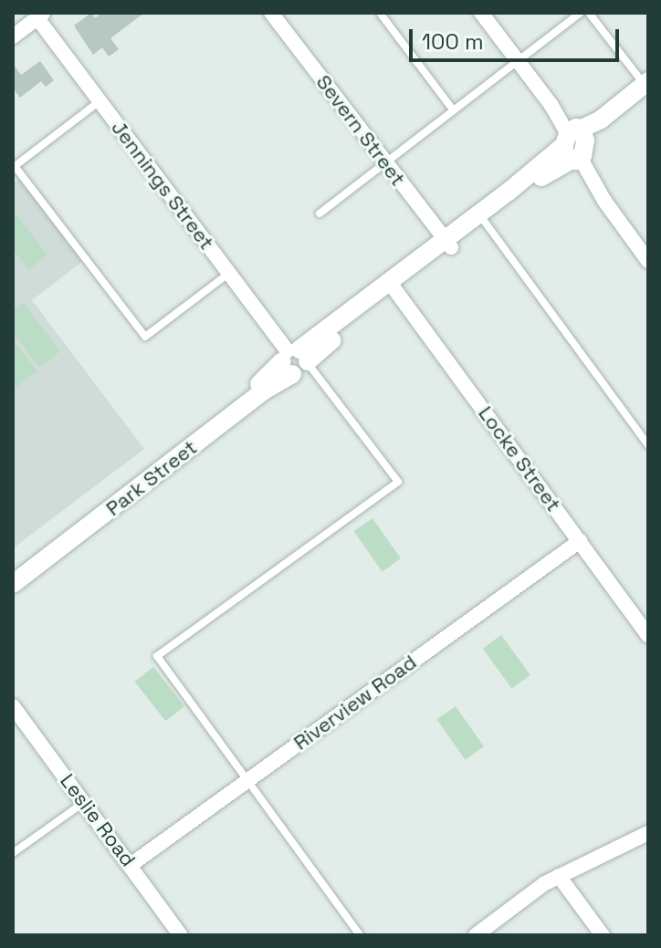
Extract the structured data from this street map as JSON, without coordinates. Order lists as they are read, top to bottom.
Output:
{
  "streets": {
    "street": [
      "Severn Street",
      "Jennings Street",
      "Locke Street",
      "Park Street",
      "Riverview Road",
      "Leslie Road"
    ]
  },
  "crossings": [
    ["Severn Street", "Park Street"],
    ["Jennings Street", "Park Street"],
    ["Locke Street", "Park Street"],
    ["Locke Street", "Riverview Road"],
    ["Riverview Road", "Leslie Road"]
  ],
  "scale_bar": "100 m"
}
